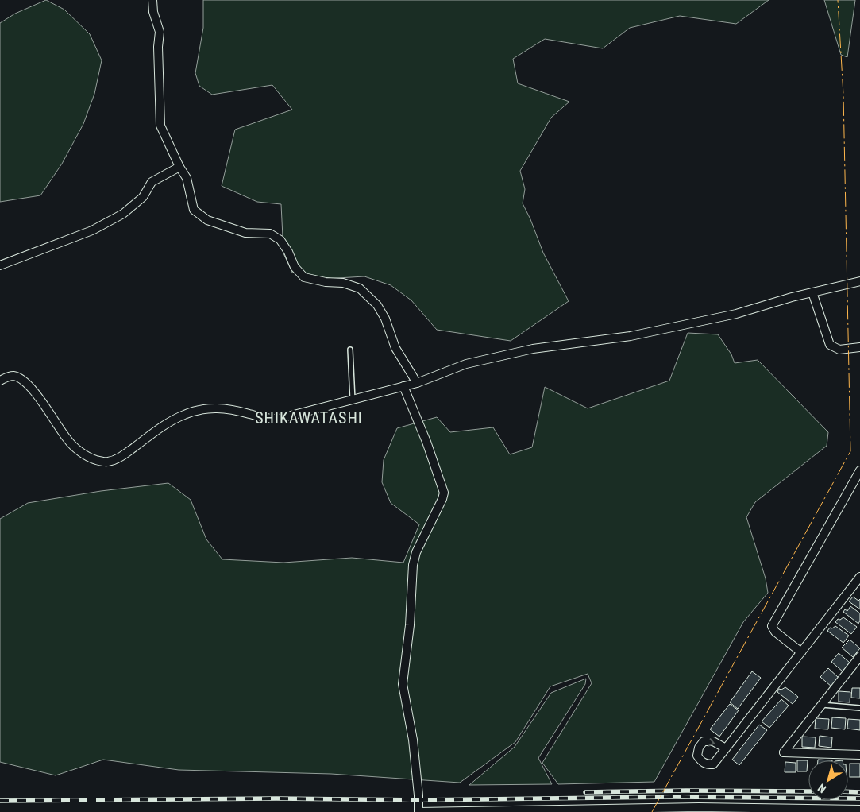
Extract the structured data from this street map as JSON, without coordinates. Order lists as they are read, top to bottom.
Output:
{
  "districts": ["SHIKAWATASHI"],
  "north": "bottom left"
}
